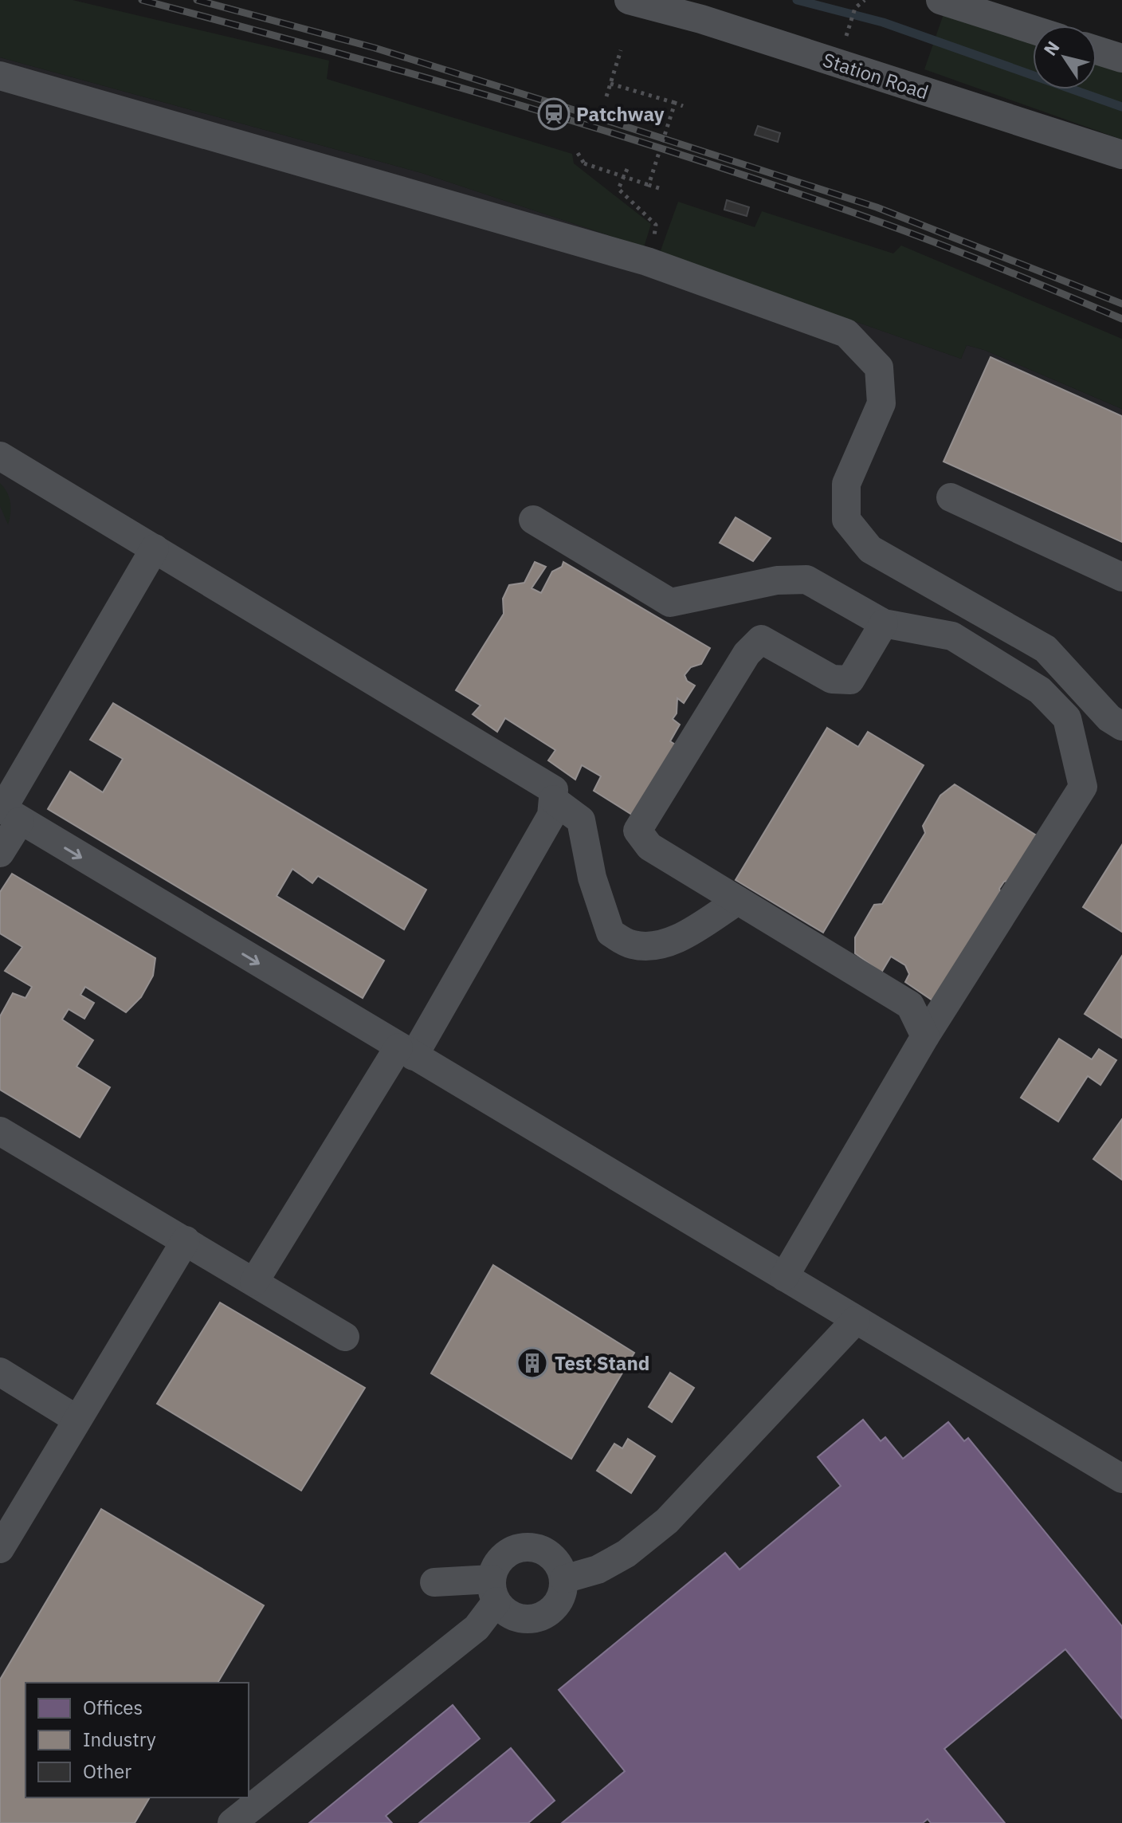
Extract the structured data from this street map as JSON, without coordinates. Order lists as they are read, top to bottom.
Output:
{
  "streets": {
    "street": ["Station Road"]
  },
  "places": {
    "station": ["Patchway"],
    "building": ["Test Stand"]
  },
  "legend": ["Offices", "Industry", "Other"],
  "north": "top left"
}
